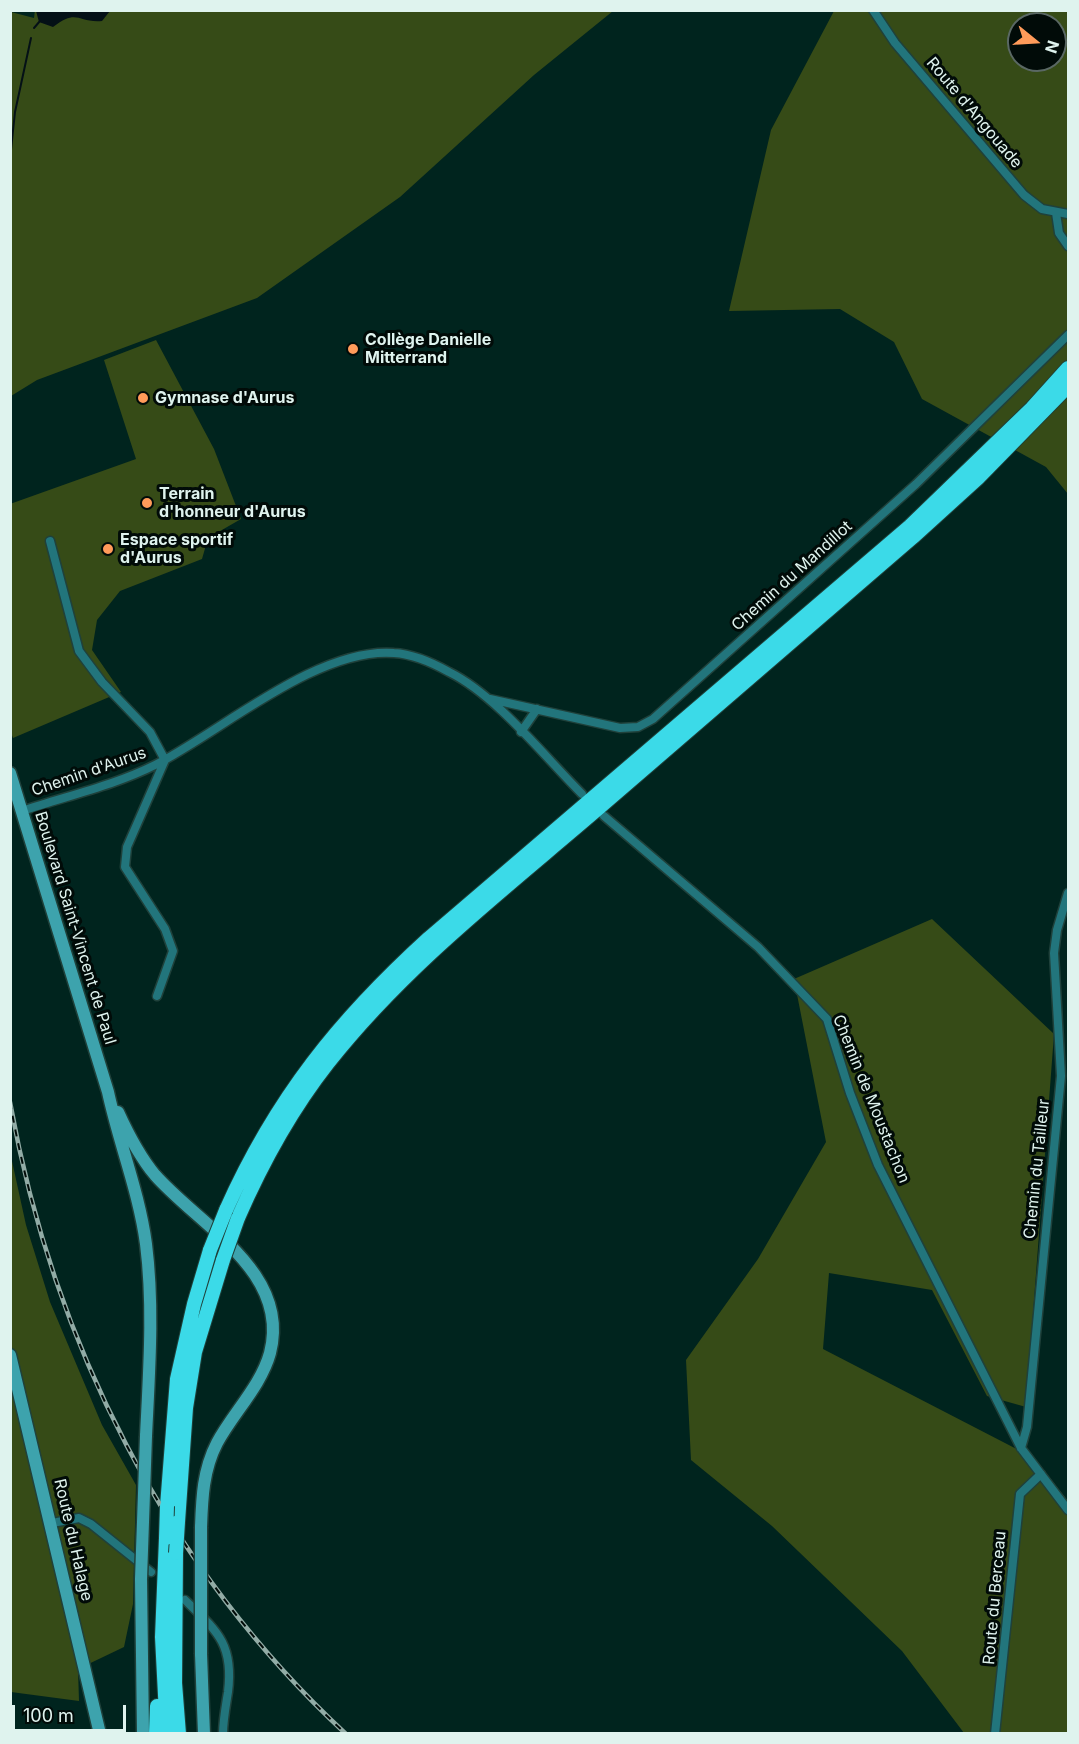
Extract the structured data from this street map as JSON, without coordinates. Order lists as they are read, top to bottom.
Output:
{
  "streets": {
    "main road": ["Boulevard Saint-Vincent de Paul", "Route du Halage"],
    "street": [
      "Route d'Angouade",
      "Chemin du Mandillot",
      "Chemin d'Aurus",
      "Chemin de Moustachon",
      "Chemin du Tailleur",
      "Route du Berceau"
    ]
  },
  "crossings": [
    ["Chemin d'Aurus", "Boulevard Saint-Vincent de Paul"],
    ["Chemin de Moustachon", "Chemin du Tailleur"],
    ["Chemin de Moustachon", "Route du Berceau"]
  ],
  "places": [
    "Collège Danielle Mitterrand",
    "Gymnase d'Aurus",
    "Terrain d'honneur d'Aurus",
    "Espace sportif d'Aurus"
  ],
  "scale_bar": "100 m",
  "north": "right"
}
